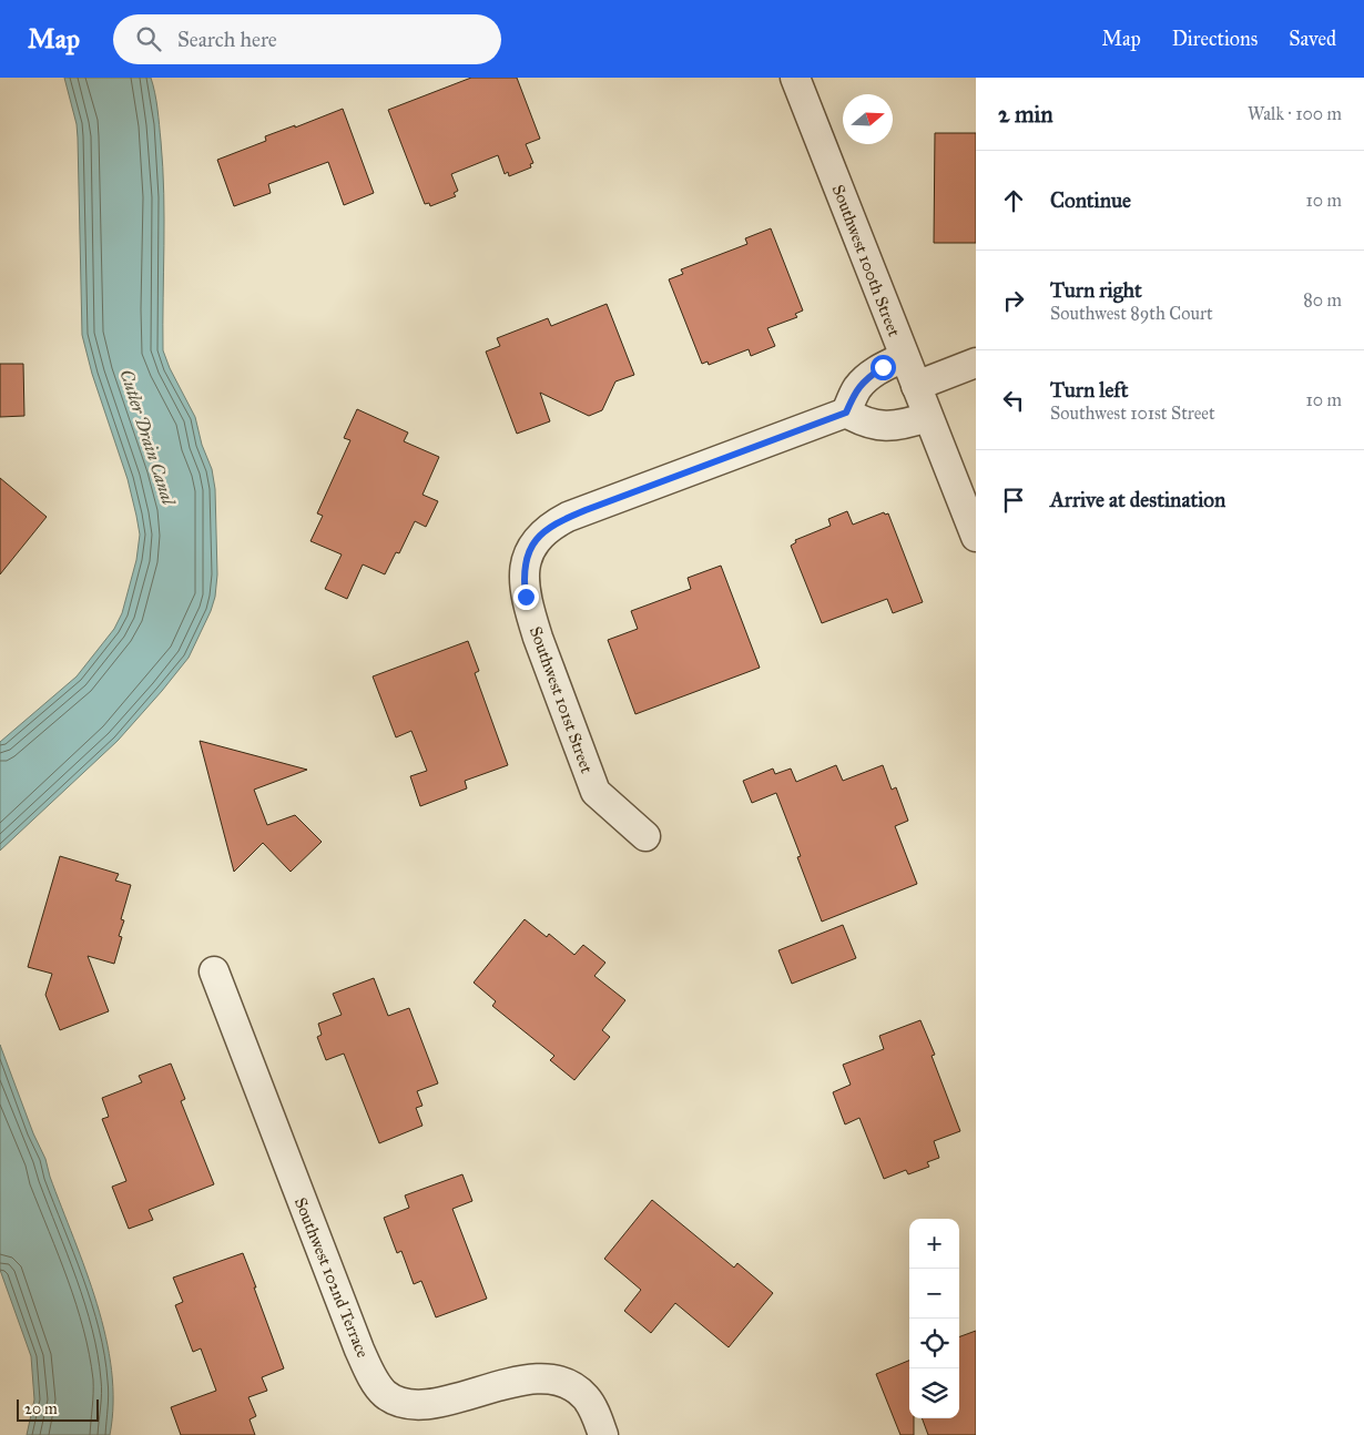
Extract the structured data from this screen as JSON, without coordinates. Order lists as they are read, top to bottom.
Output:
{
  "streets": {
    "street": ["Southwest 100th Street", "Southwest 101st Street", "Southwest 102nd Terrace"]
  },
  "water": ["Cutler Drain Canal"],
  "scale_bar": "20 m",
  "north": "right",
  "page": {
    "header": "Map",
    "search": "Search here",
    "nav": ["Map", "Directions", "Saved"],
    "heading": ["2 min", "Walk · 100 m"],
    "list": [
      ["Continue", "10 m"],
      ["Turn right", "Southwest 89th Court", "80 m"],
      ["Turn left", "Southwest 101st Street", "10 m"],
      "Arrive at destination"
    ],
    "map_buttons": ["+", "−"],
    "scale": "20 m"
  }
}
